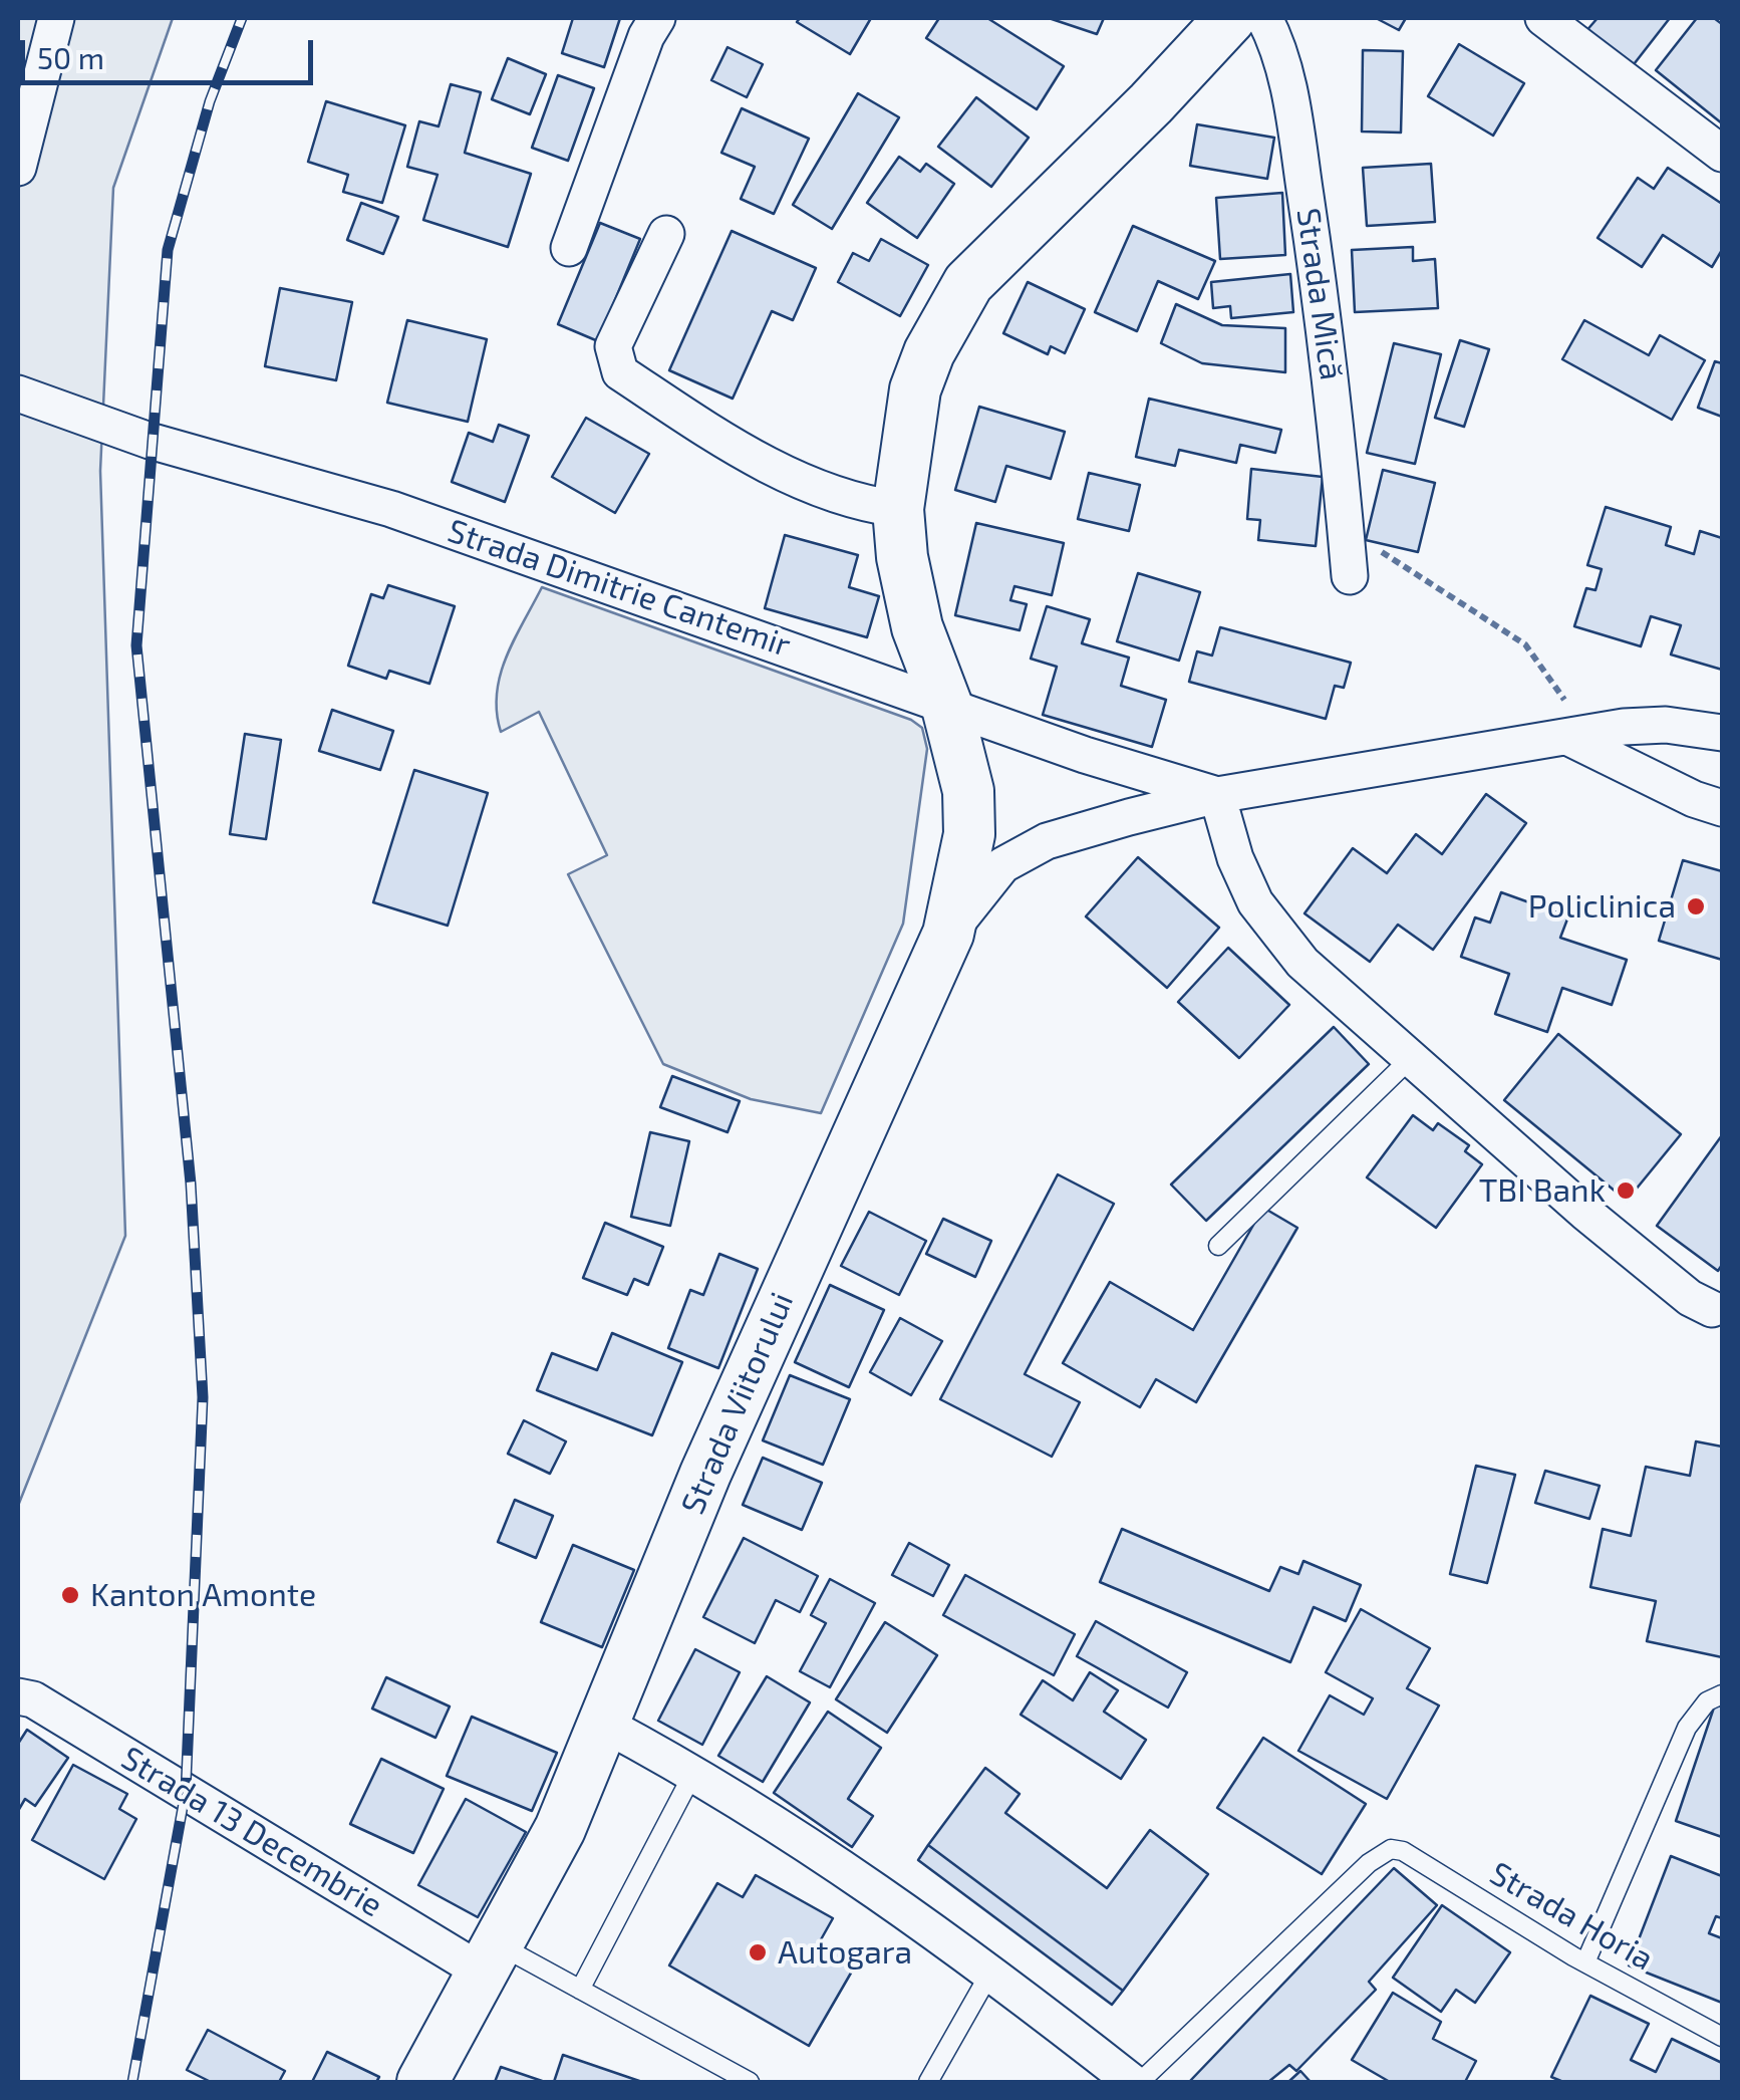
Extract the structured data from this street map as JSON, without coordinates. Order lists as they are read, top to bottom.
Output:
{
  "streets": {
    "street": [
      "Strada Mică",
      "Strada Dimitrie Cantemir",
      "Strada Viitorului",
      "Strada 13 Decembrie"
    ],
    "lane": ["Strada Horia"]
  },
  "crossings": [
    ["Strada Dimitrie Cantemir", "Strada Viitorului"],
    ["Strada Viitorului", "Strada 13 Decembrie"]
  ],
  "places": [
    "Policlinica",
    "TBI Bank",
    "Kanton Amonte",
    "Autogara"
  ],
  "scale_bar": "50 m"
}
